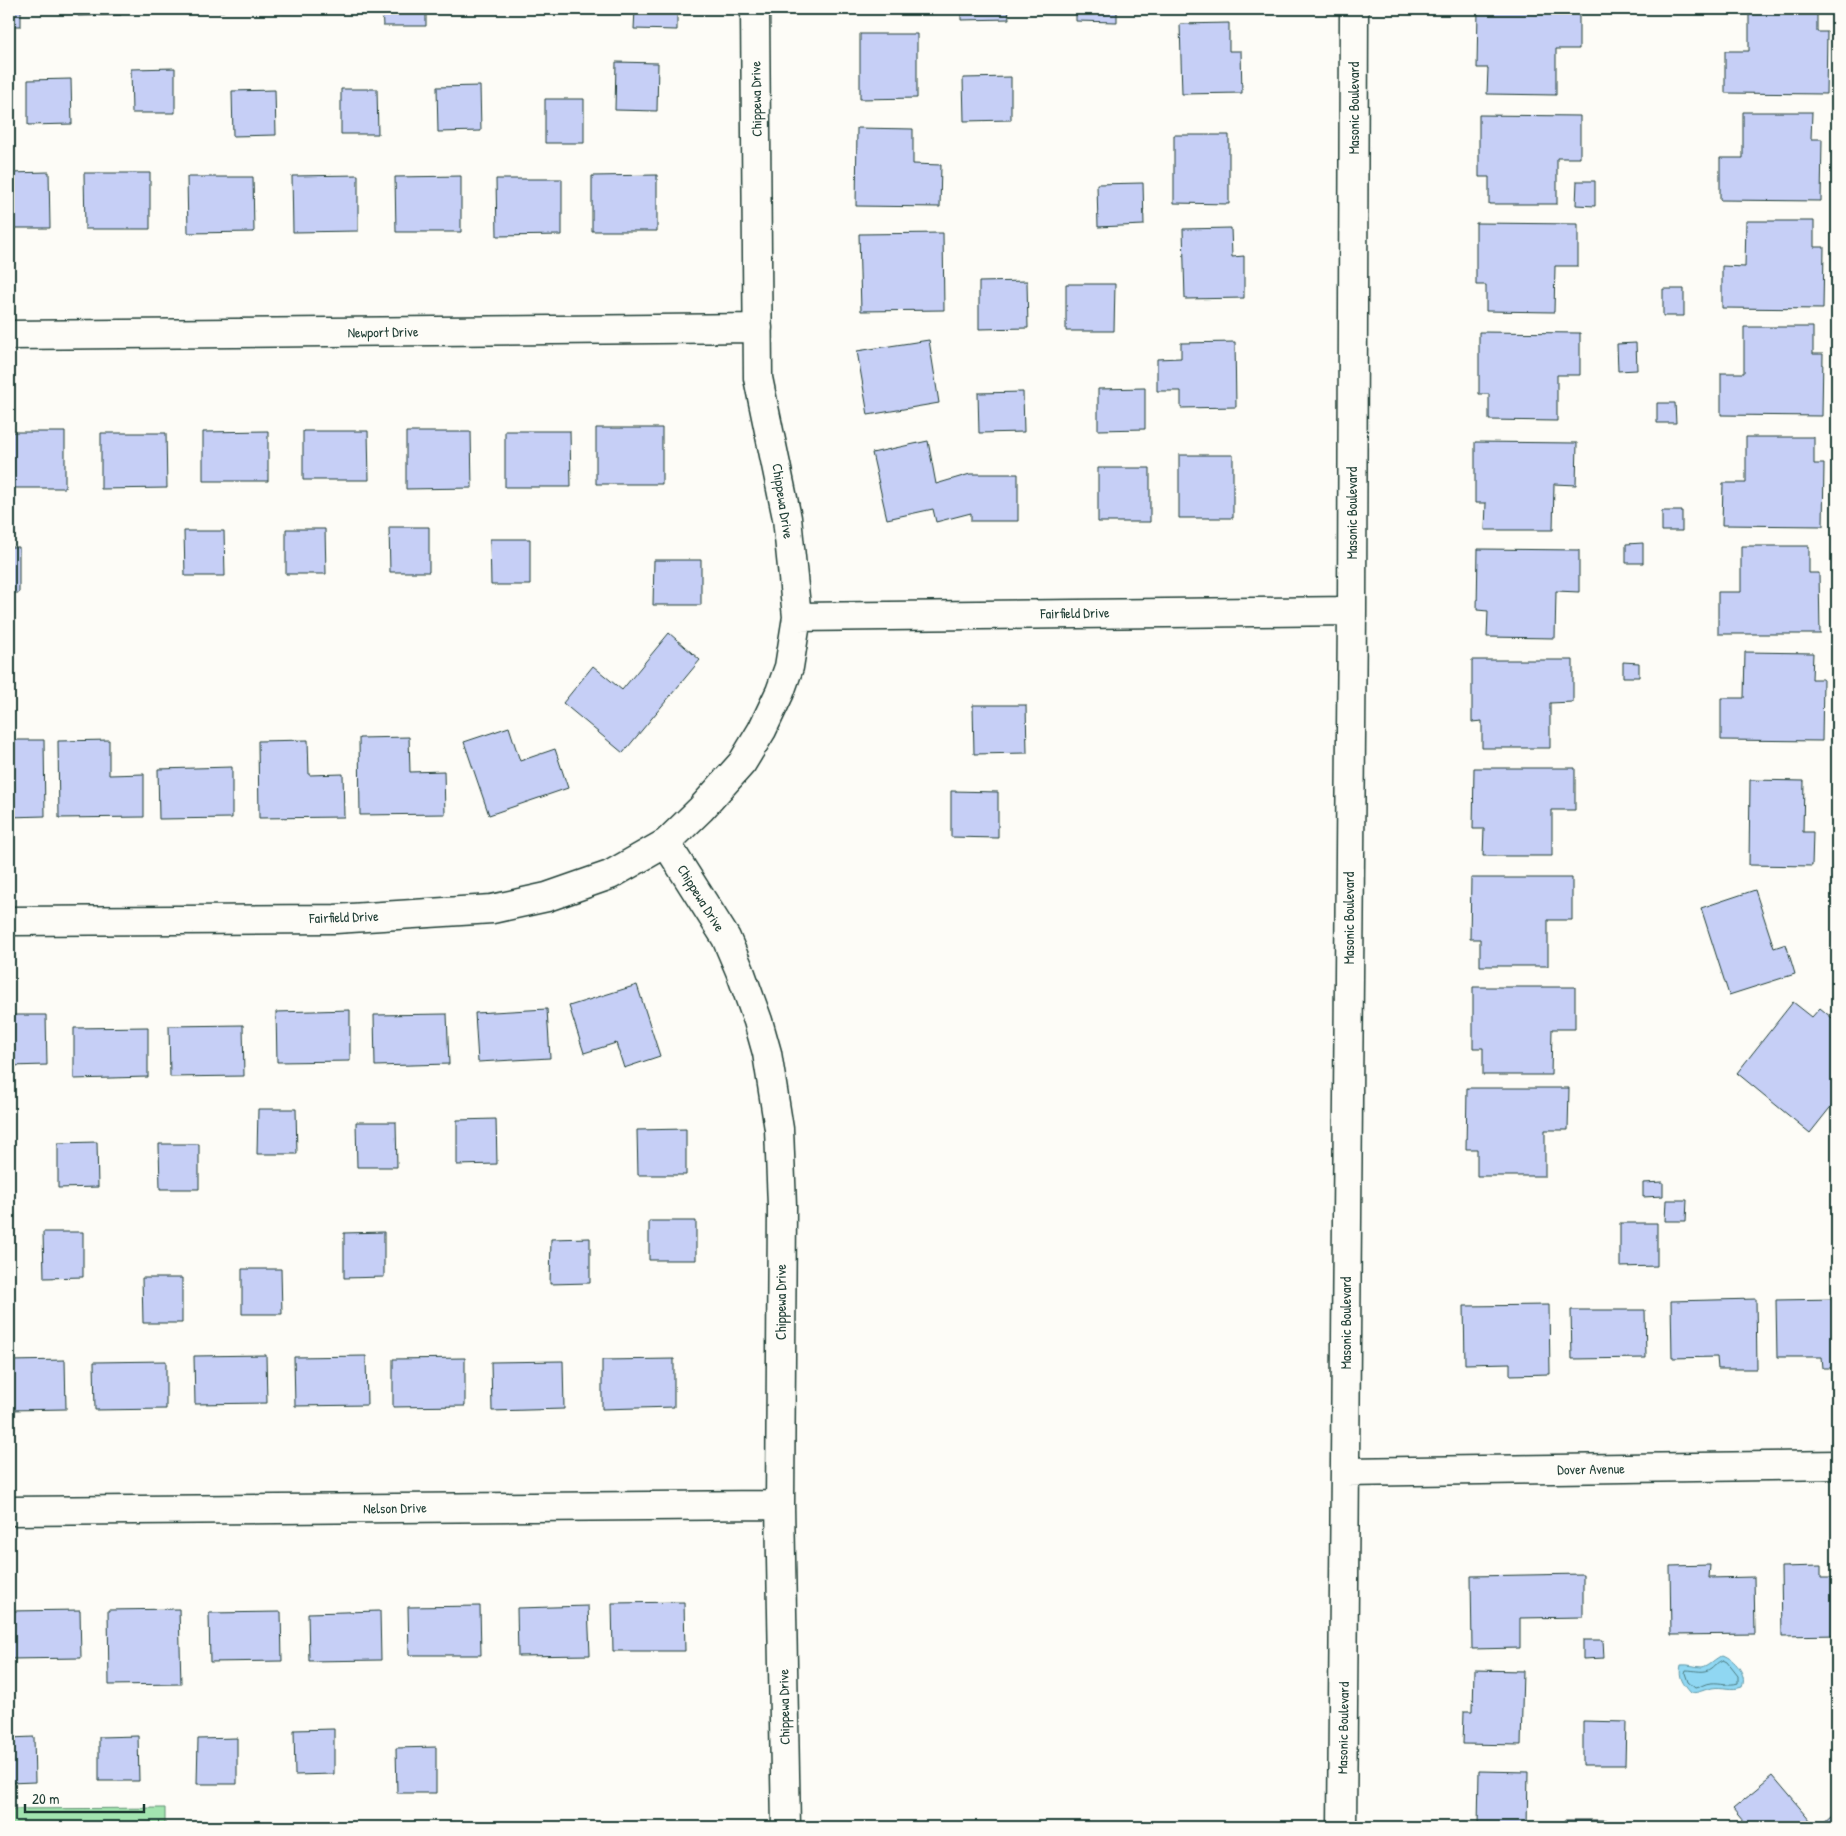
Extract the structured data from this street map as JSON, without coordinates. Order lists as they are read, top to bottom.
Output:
{
  "streets": {
    "street": [
      "Chippewa Drive",
      "Masonic Boulevard",
      "Newport Drive",
      "Fairfield Drive",
      "Dover Avenue",
      "Nelson Drive"
    ]
  },
  "crossings": [
    ["Chippewa Drive", "Newport Drive"],
    ["Chippewa Drive", "Fairfield Drive"],
    ["Chippewa Drive", "Nelson Drive"],
    ["Masonic Boulevard", "Fairfield Drive"],
    ["Masonic Boulevard", "Dover Avenue"]
  ],
  "scale_bar": "20 m"
}
